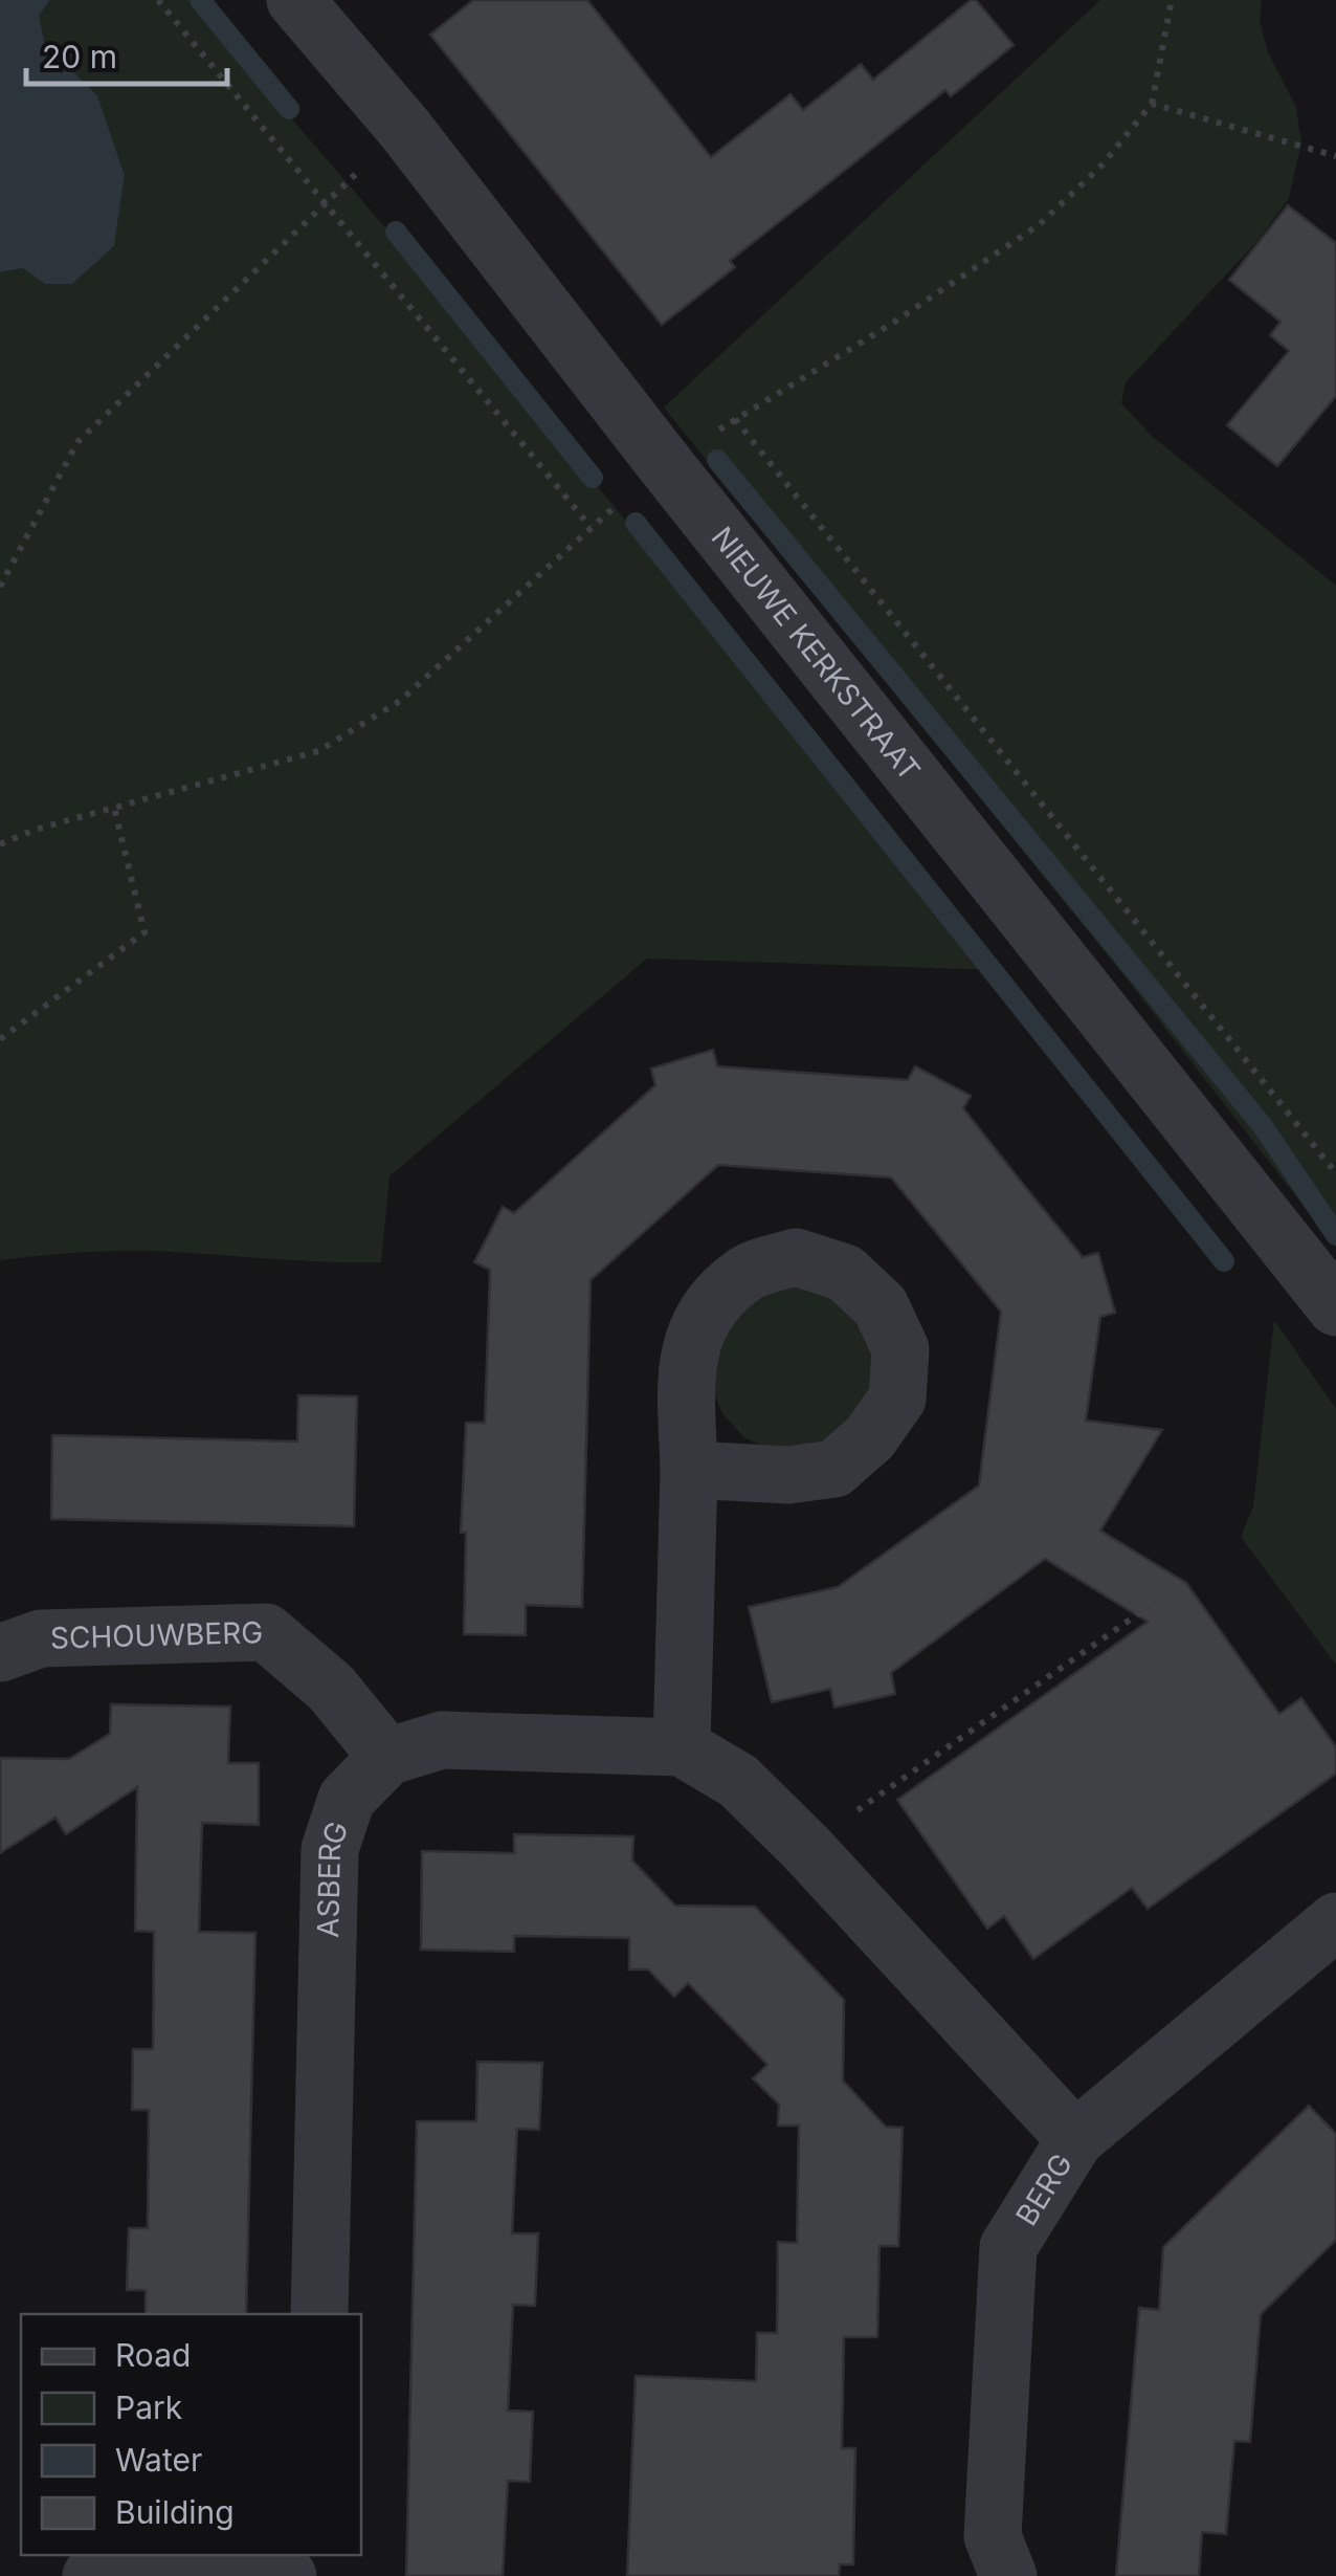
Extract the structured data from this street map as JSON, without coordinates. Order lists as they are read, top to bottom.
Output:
{
  "streets": {
    "street": [
      "NIEUWE KERKSTRAAT",
      "SCHOUWBERG",
      "ASBERG",
      "BERG"
    ]
  },
  "crossings": [
    ["SCHOUWBERG", "ASBERG"],
    ["ASBERG", "BERG"]
  ],
  "legend": [
    "Road",
    "Park",
    "Water",
    "Building"
  ],
  "scale_bar": "20 m"
}
